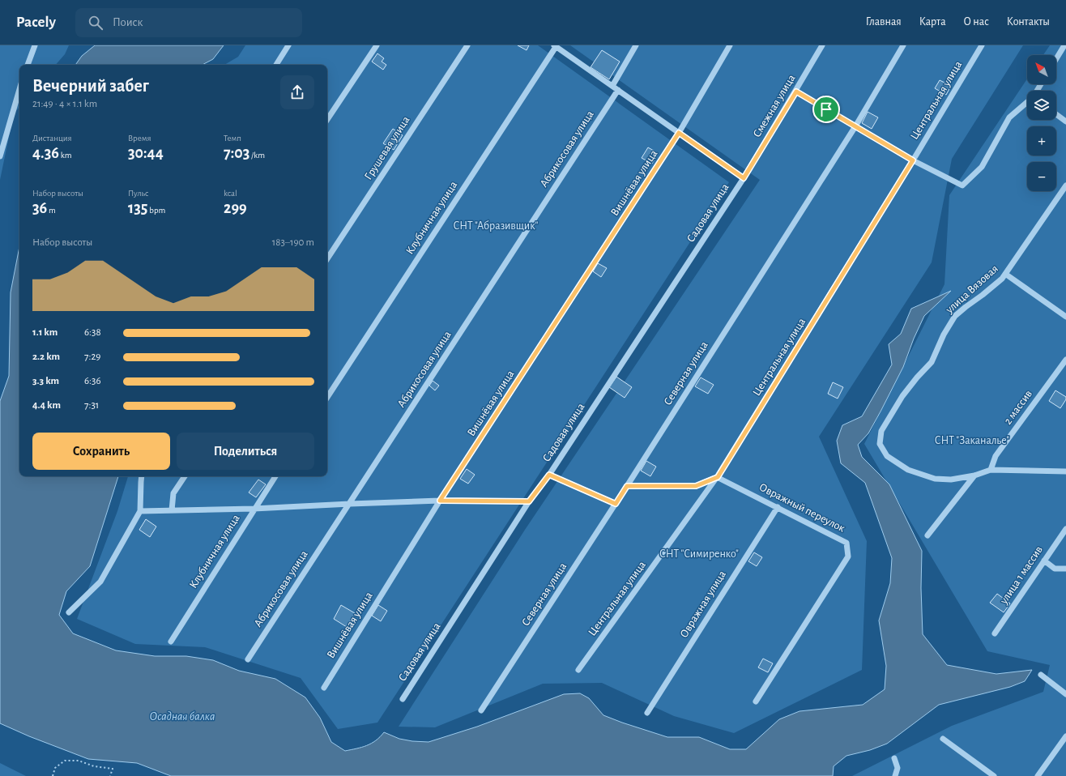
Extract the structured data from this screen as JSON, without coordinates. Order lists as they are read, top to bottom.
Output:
{
  "streets": {
    "street": [
      "Центральная улица",
      "Смежная улица",
      "Грушевая улица",
      "Абрикосовая улица",
      "Вишнёвая улица",
      "Садовая улица",
      "Клубничная улица",
      "улица Вязовая",
      "Северная улица",
      "2 массив",
      "Овражный переулок",
      "улица 1 массив",
      "Овражная улица"
    ]
  },
  "crossings": [
    ["Центральная улица", "Овражный переулок"],
    ["Смежная улица", "Садовая улица"],
    ["Овражный переулок", "Овражная улица"]
  ],
  "water": ["Осадная балка"],
  "parks": ["СНТ \"Абразивщик\"", "СНТ \"Заканалье\"", "СНТ \"Симиренко\""],
  "north": "top left",
  "page": {
    "header": "Pacely",
    "search": "Поиск",
    "nav": [
      "Главная",
      "Карта",
      "О нас",
      "Контакты"
    ],
    "map_buttons": ["+", "−"],
    "heading": ["Вечерний забег", "21:49 · 4 × 1.1 km"],
    "stats": [
      ["Дистанция", "4.36 km"],
      ["Время", "30:44"],
      ["Темп", "7:03 /km"],
      ["Набор высоты", "36 m"],
      ["Пульс", "135 bpm"],
      ["kcal", "299"]
    ],
    "chart": ["Набор высоты", "183–190 m"],
    "list": [
      {
        "name": "1.1 km",
        "note": "6:38"
      },
      {
        "name": "2.2 km",
        "note": "7:29"
      },
      {
        "name": "3.3 km",
        "note": "6:36"
      },
      {
        "name": "4.4 km",
        "note": "7:31"
      }
    ],
    "buttons": ["Сохранить", "Поделиться"]
  }
}
